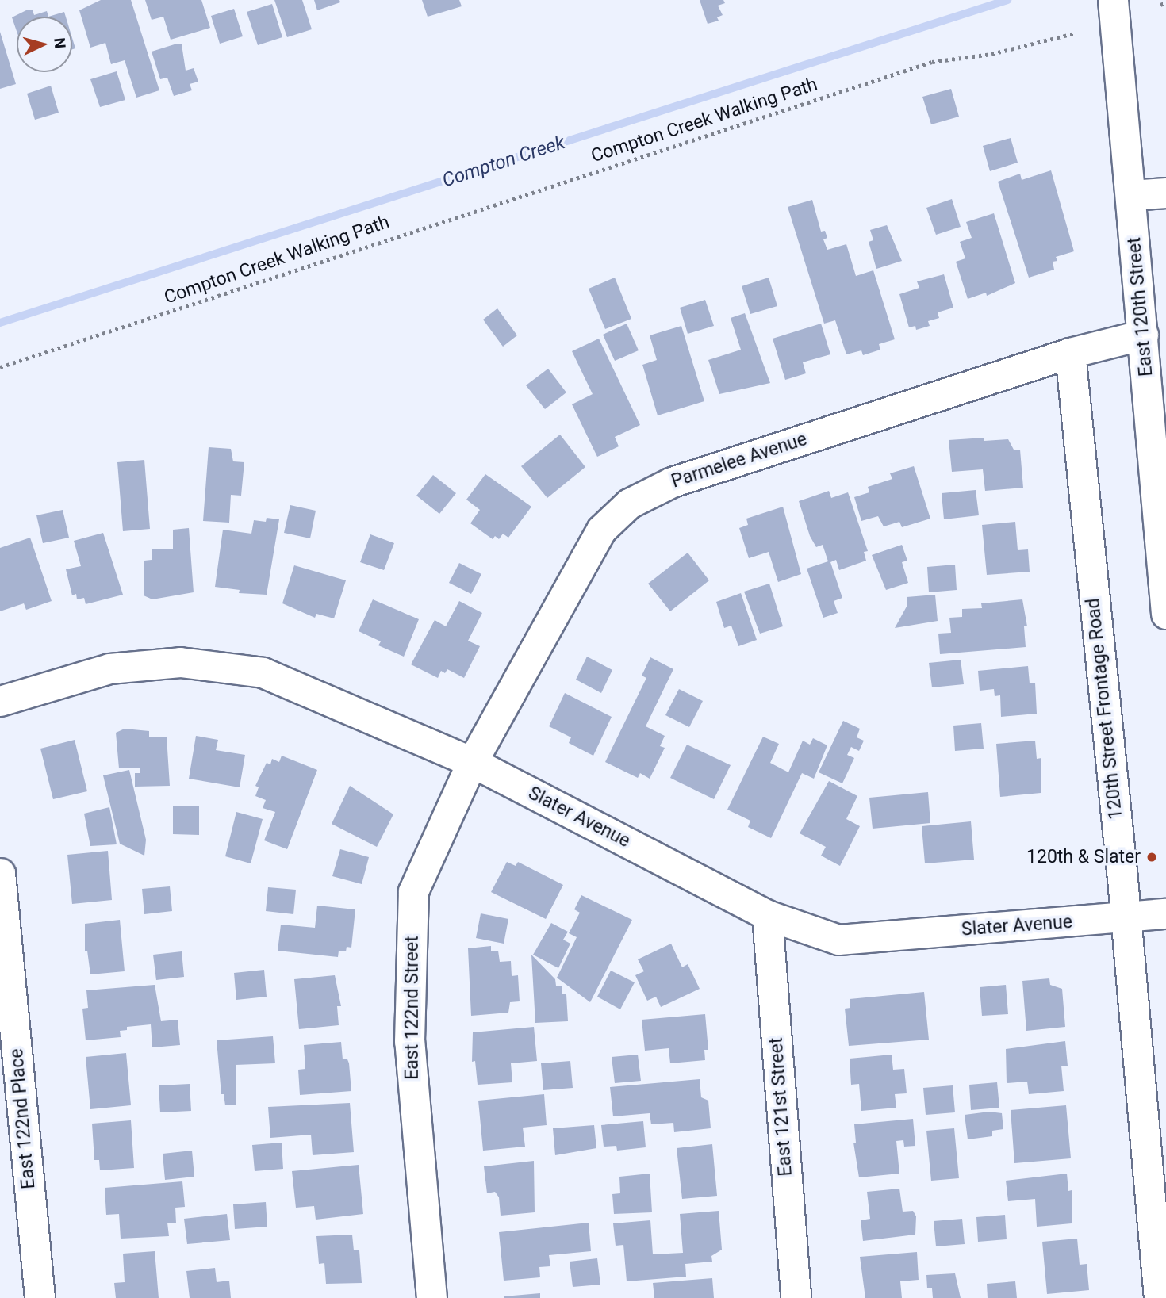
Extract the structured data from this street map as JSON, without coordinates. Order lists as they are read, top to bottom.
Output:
{
  "streets": {
    "street": [
      "East 120th Street",
      "Parmelee Avenue",
      "120th Street Frontage Road",
      "Slater Avenue",
      "East 122nd Street",
      "East 121st Street",
      "East 122nd Place"
    ],
    "path": ["Compton Creek Walking Path"]
  },
  "crossings": [
    ["East 120th Street", "Parmelee Avenue"],
    ["Parmelee Avenue", "120th Street Frontage Road"],
    ["Parmelee Avenue", "Slater Avenue"],
    ["Parmelee Avenue", "East 122nd Street"],
    ["120th Street Frontage Road", "Slater Avenue"],
    ["Slater Avenue", "East 122nd Street"],
    ["Slater Avenue", "East 121st Street"]
  ],
  "water": ["Compton Creek"],
  "places": ["120th & Slater"],
  "north": "right"
}
